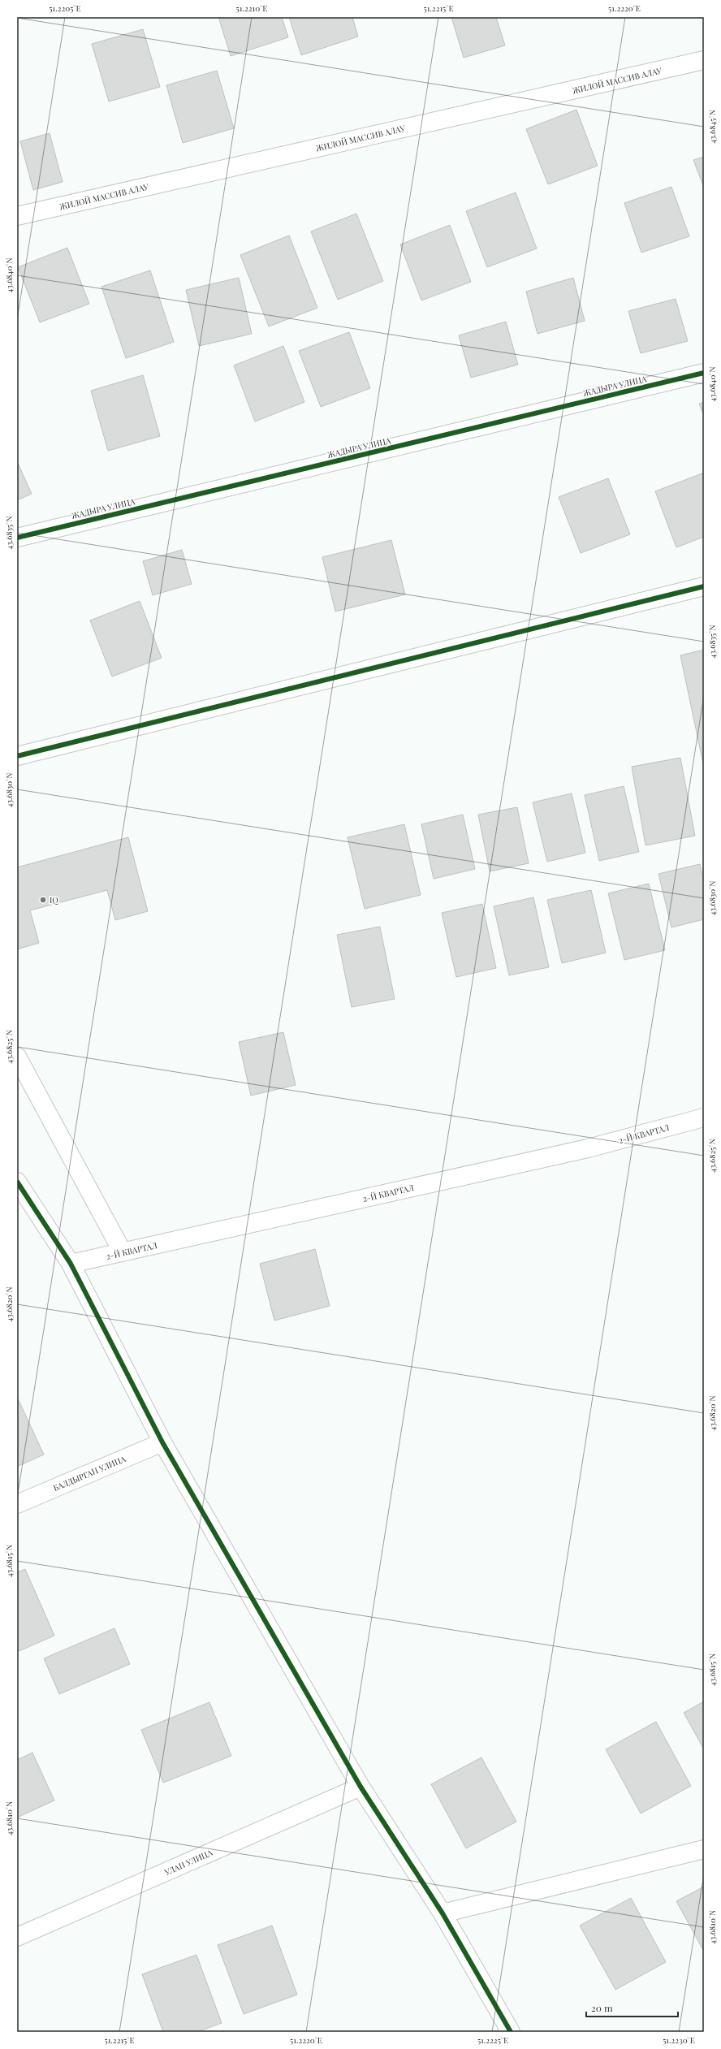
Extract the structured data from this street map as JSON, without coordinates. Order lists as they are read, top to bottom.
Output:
{
  "streets": {
    "street": [
      "ЖИЛОЙ МАССИВ АЛАУ",
      "ЖАДЫРА УЛИЦА",
      "2-Й КВАРТАЛ",
      "БАЛДЫРГАН УЛИЦА",
      "УЛАН УЛИЦА"
    ]
  },
  "places": ["IQ"],
  "scale_bar": "20 m",
  "coordinates": [
    "51.2205°E",
    "51.2210°E",
    "51.2215°E",
    "51.2220°E",
    "43.6845°N",
    "43.6840°N",
    "43.6835°N",
    "43.6830°N",
    "43.6825°N",
    "43.6820°N",
    "43.6815°N",
    "43.6810°N",
    "51.2225°E",
    "51.2230°E"
  ]
}
